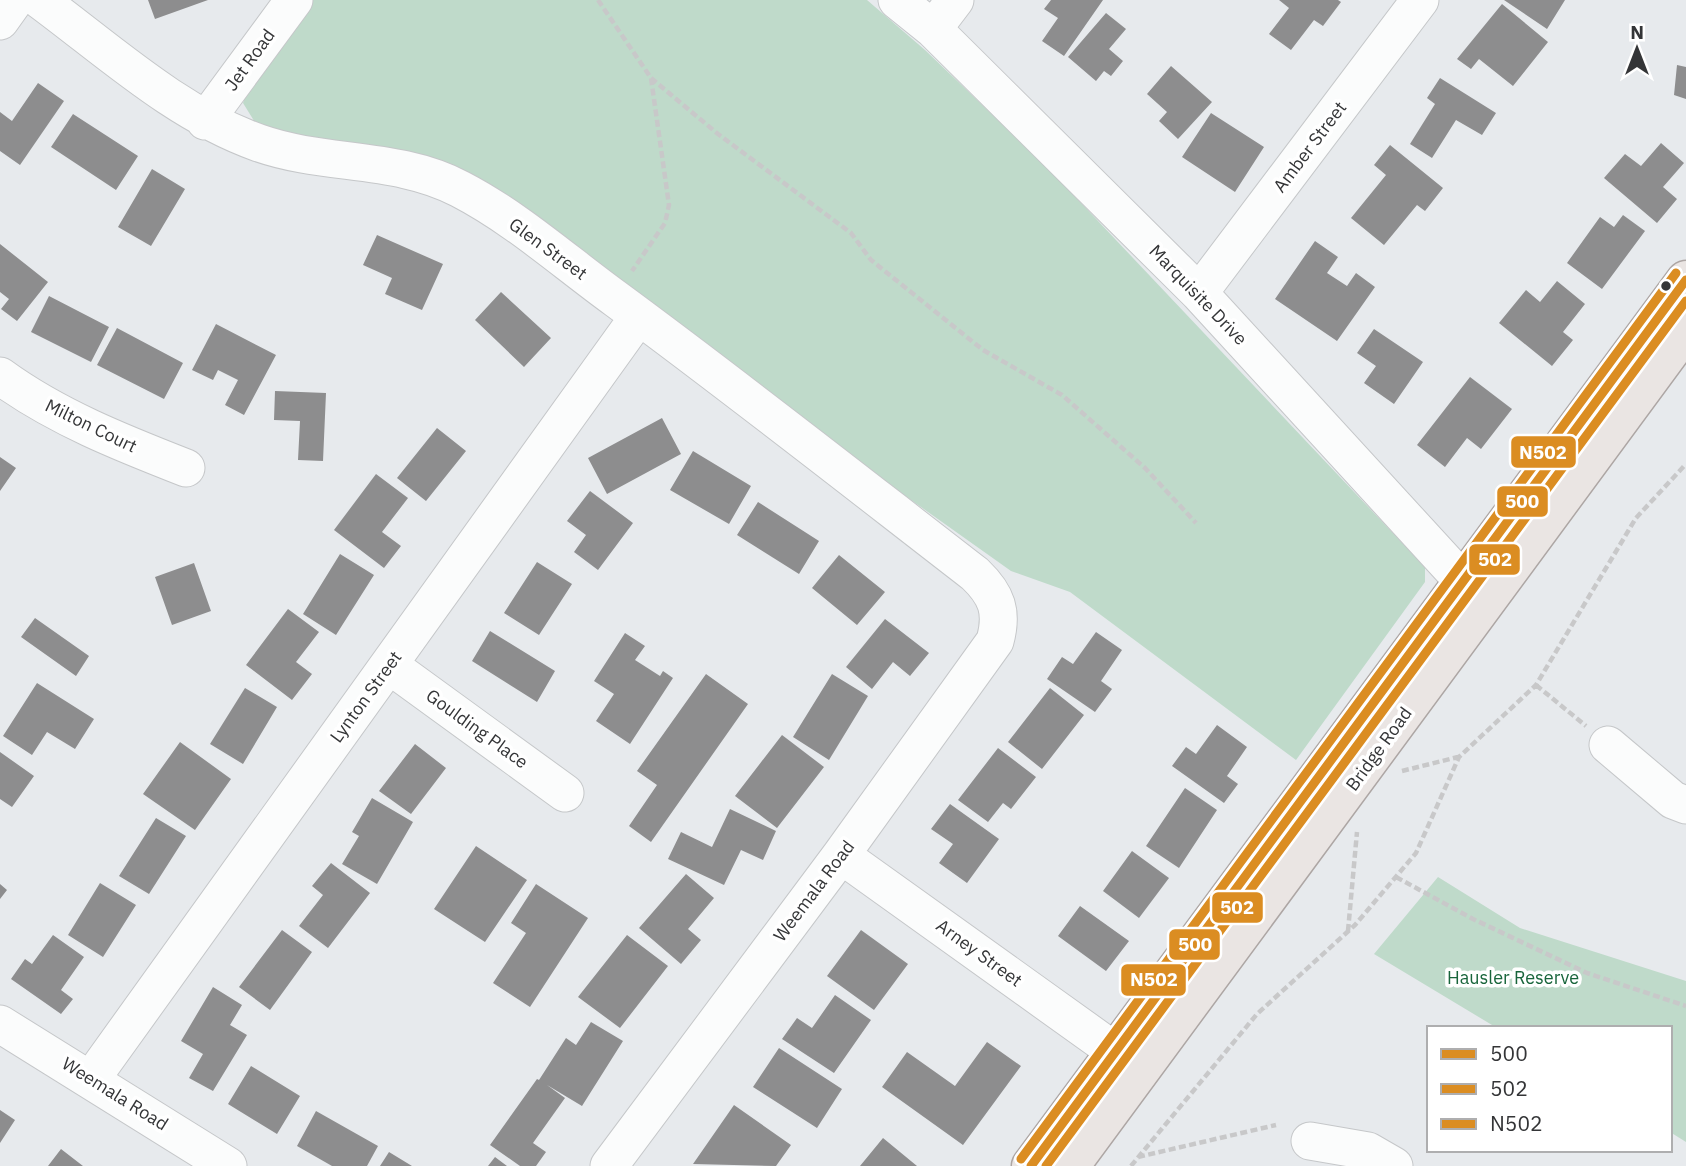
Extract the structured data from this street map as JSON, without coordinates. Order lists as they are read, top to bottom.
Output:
{
  "streets": {
    "main road": ["Bridge Road"],
    "street": [
      "Jet Road",
      "Amber Street",
      "Glen Street",
      "Marquisite Drive",
      "Milton Court",
      "Lynton Street",
      "Goulding Place",
      "Weemala Road",
      "Arney Street"
    ]
  },
  "crossings": [
    ["Jet Road", "Glen Street"],
    ["Amber Street", "Marquisite Drive"],
    ["Glen Street", "Lynton Street"],
    ["Glen Street", "Weemala Road"],
    ["Marquisite Drive", "Bridge Road"],
    ["Lynton Street", "Goulding Place"],
    ["Lynton Street", "Weemala Road"],
    ["Bridge Road", "Arney Street"],
    ["Weemala Road", "Arney Street"]
  ],
  "parks": ["Hausler Reserve"],
  "lines": ["transit line N502", "transit line 500", "transit line 502"],
  "legend": ["500", "502", "N502"],
  "north": "top"
}
